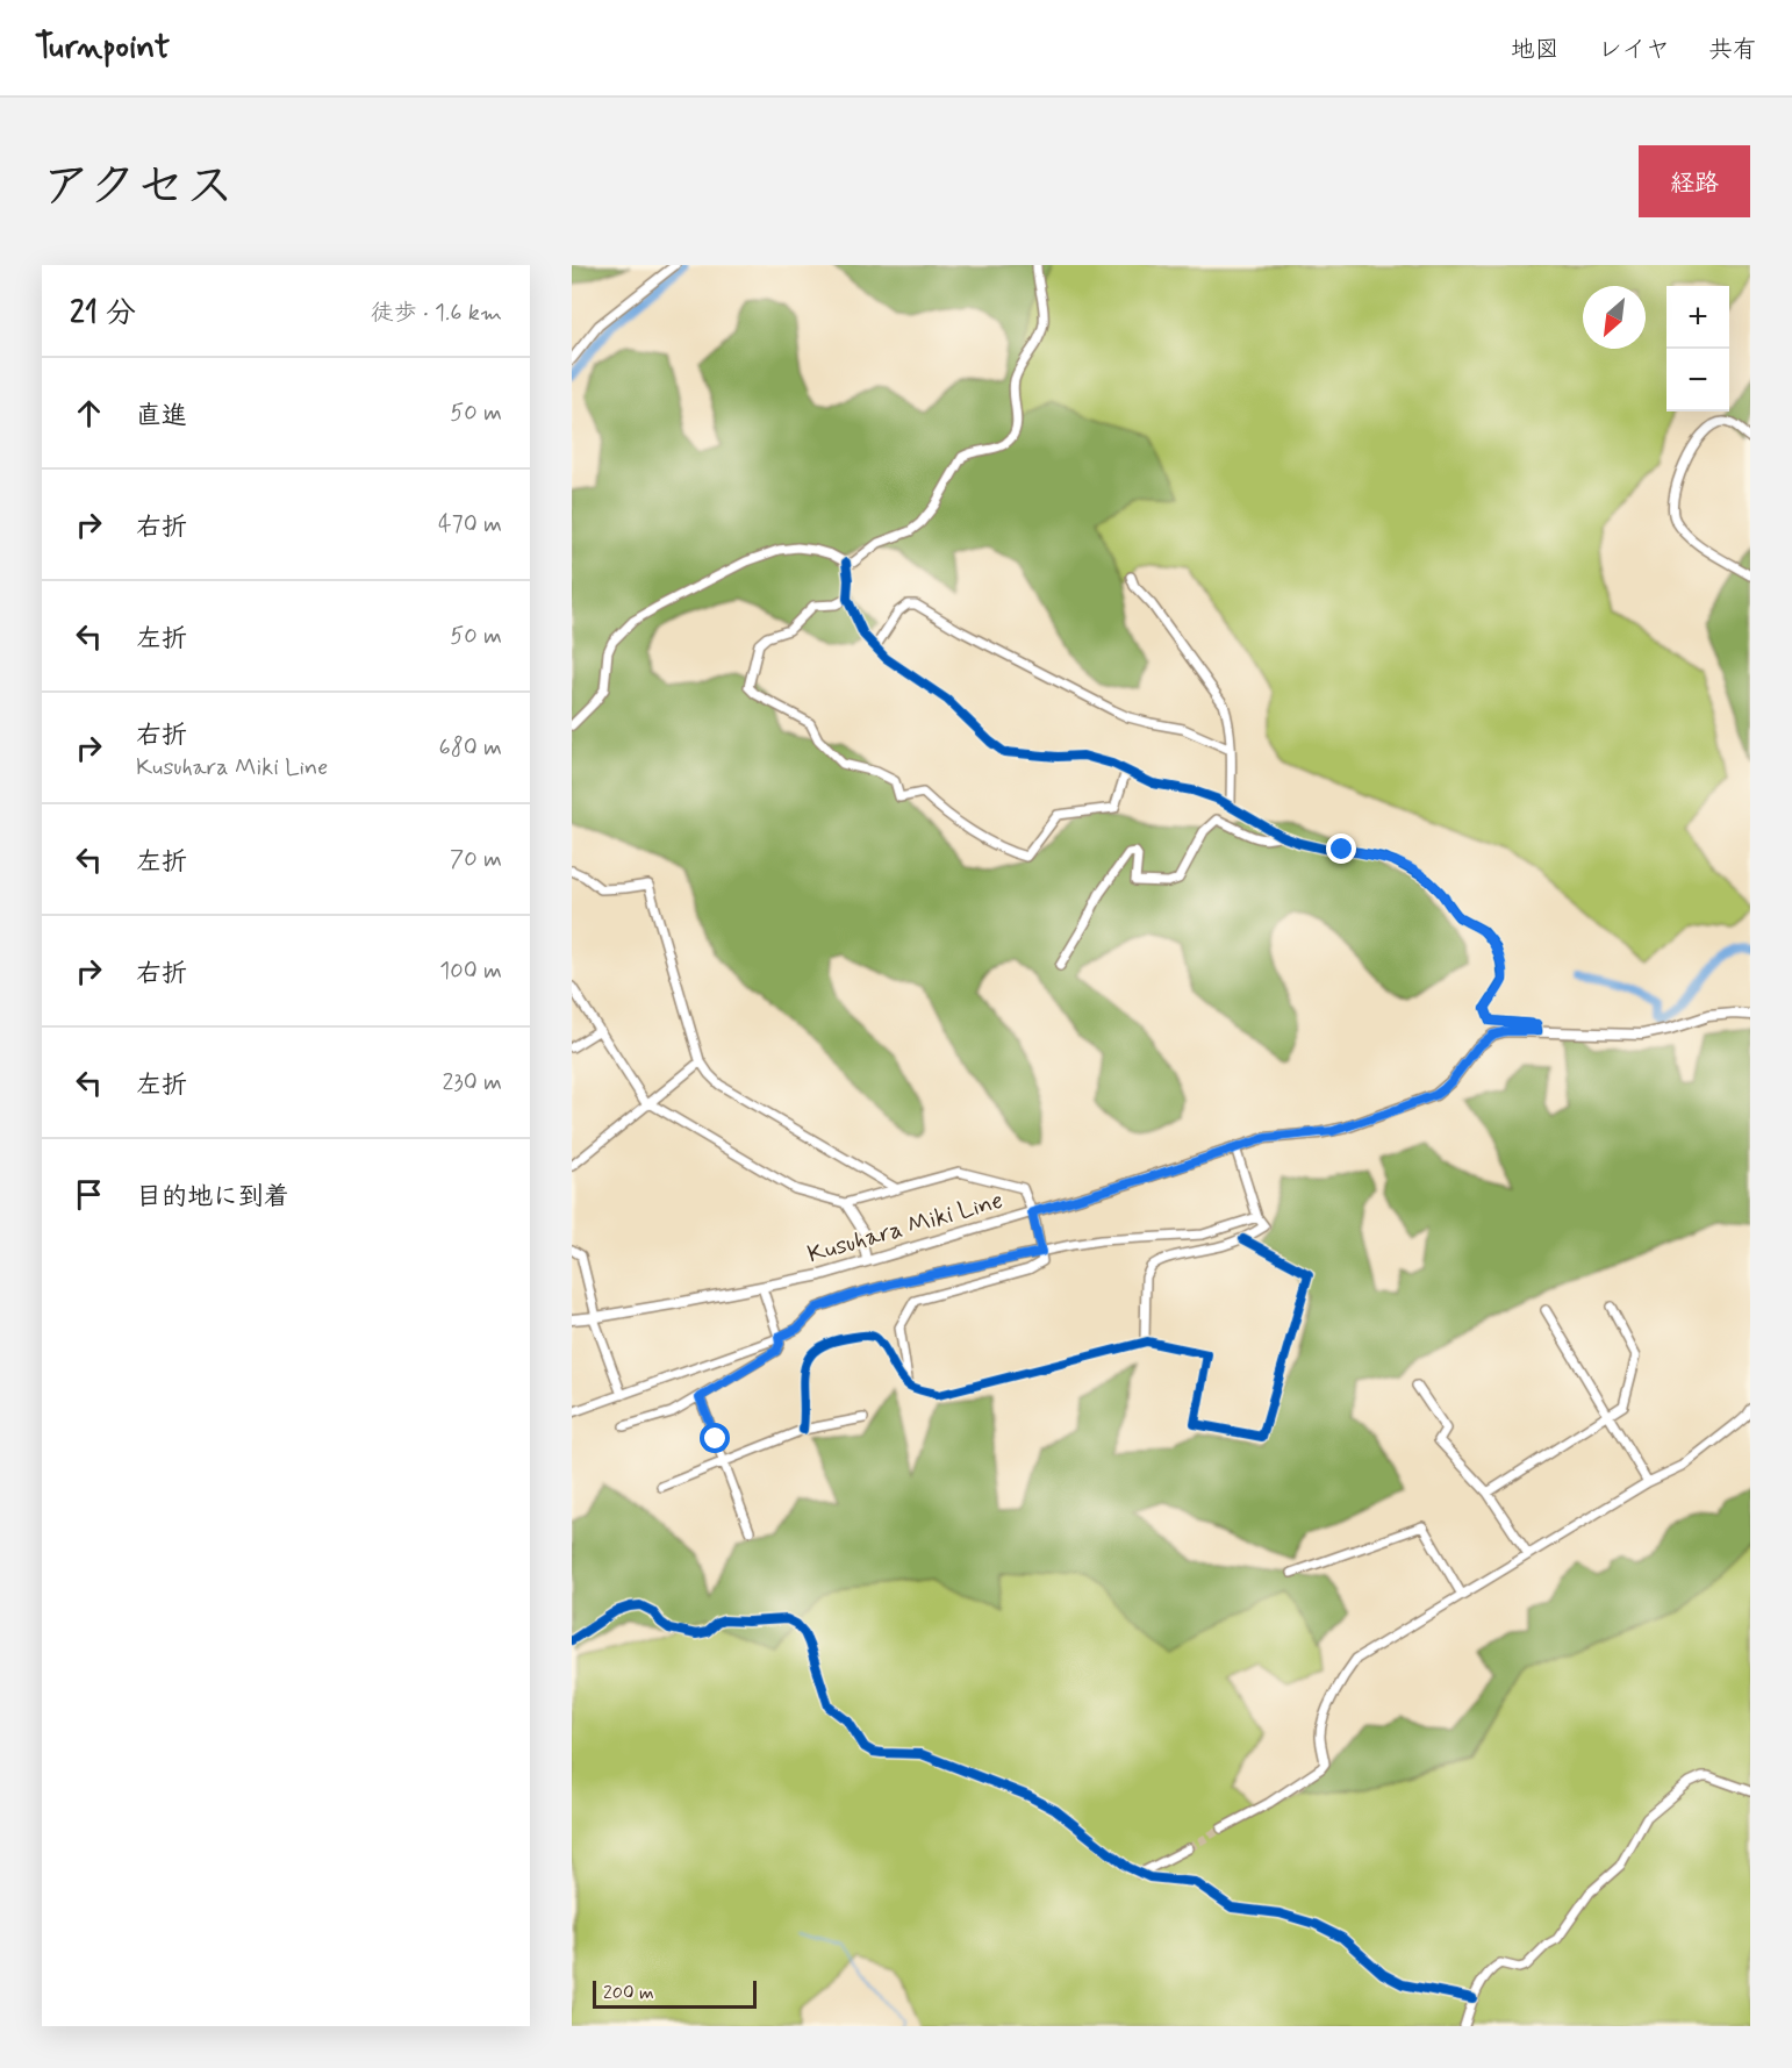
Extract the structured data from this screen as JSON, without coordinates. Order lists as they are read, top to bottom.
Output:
{
  "streets": {
    "main road": ["Kusuhara Miki Line"]
  },
  "scale_bar": "200 m",
  "north": "bottom left",
  "page": {
    "header": "Turnpoint",
    "nav": ["地図", "レイヤ", "共有"],
    "title": "アクセス",
    "buttons": "経路",
    "heading": ["21 分", "徒歩 · 1.6 km"],
    "map_buttons": ["+", "−"],
    "list": [
      ["直進", "50 m"],
      ["右折", "470 m"],
      ["左折", "50 m"],
      ["右折", "Kusuhara Miki Line", "680 m"],
      ["左折", "70 m"],
      ["右折", "100 m"],
      ["左折", "230 m"],
      "目的地に到着"
    ],
    "scale": "200 m"
  }
}
